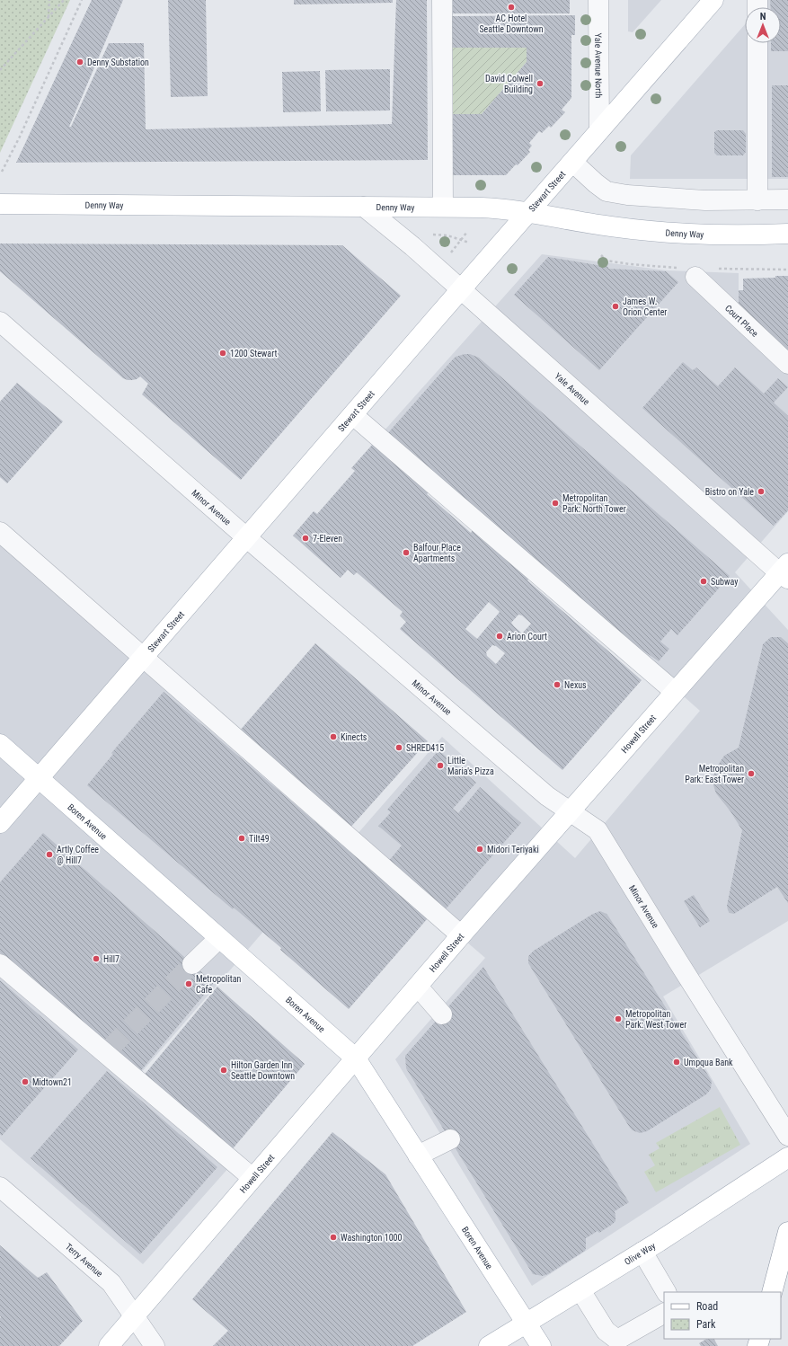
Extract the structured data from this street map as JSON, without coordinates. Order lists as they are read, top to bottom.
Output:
{
  "streets": {
    "main road": [
      "Stewart Street",
      "Denny Way",
      "Howell Street",
      "Boren Avenue",
      "Olive Way"
    ],
    "street": [
      "Yale Avenue North",
      "Court Place",
      "Yale Avenue",
      "Minor Avenue",
      "Terry Avenue"
    ]
  },
  "crossings": [
    ["Yale Avenue North", "Stewart Street"],
    ["Stewart Street", "Denny Way"],
    ["Stewart Street", "Yale Avenue"],
    ["Stewart Street", "Minor Avenue"],
    ["Stewart Street", "Boren Avenue"],
    ["Denny Way", "Yale Avenue"],
    ["Yale Avenue", "Howell Street"],
    ["Minor Avenue", "Howell Street"],
    ["Howell Street", "Boren Avenue"],
    ["Howell Street", "Terry Avenue"],
    ["Boren Avenue", "Olive Way"]
  ],
  "places": [
    "AC Hotel Seattle Downtown",
    "Denny Substation",
    "David Colwell Building",
    "James W. Orion Center",
    "1200 Stewart",
    "Bistro on Yale",
    "Metropolitan Park: North Tower",
    "7-Eleven",
    "Balfour Place Apartments",
    "Subway",
    "Arion Court",
    "Nexus",
    "Kinects",
    "SHRED415",
    "Little Maria's Pizza",
    "Metropolitan Park: East Tower",
    "Tilt49",
    "Midori Teriyaki",
    "Artly Coffee @ Hill7",
    "Hill7",
    "Metropolitan Cafe",
    "Metropolitan Park: West Tower",
    "Umpqua Bank",
    "Hilton Garden Inn Seattle Downtown",
    "Midtown21",
    "Washington 1000"
  ],
  "legend": ["Road", "Park"],
  "north": "top"
}
